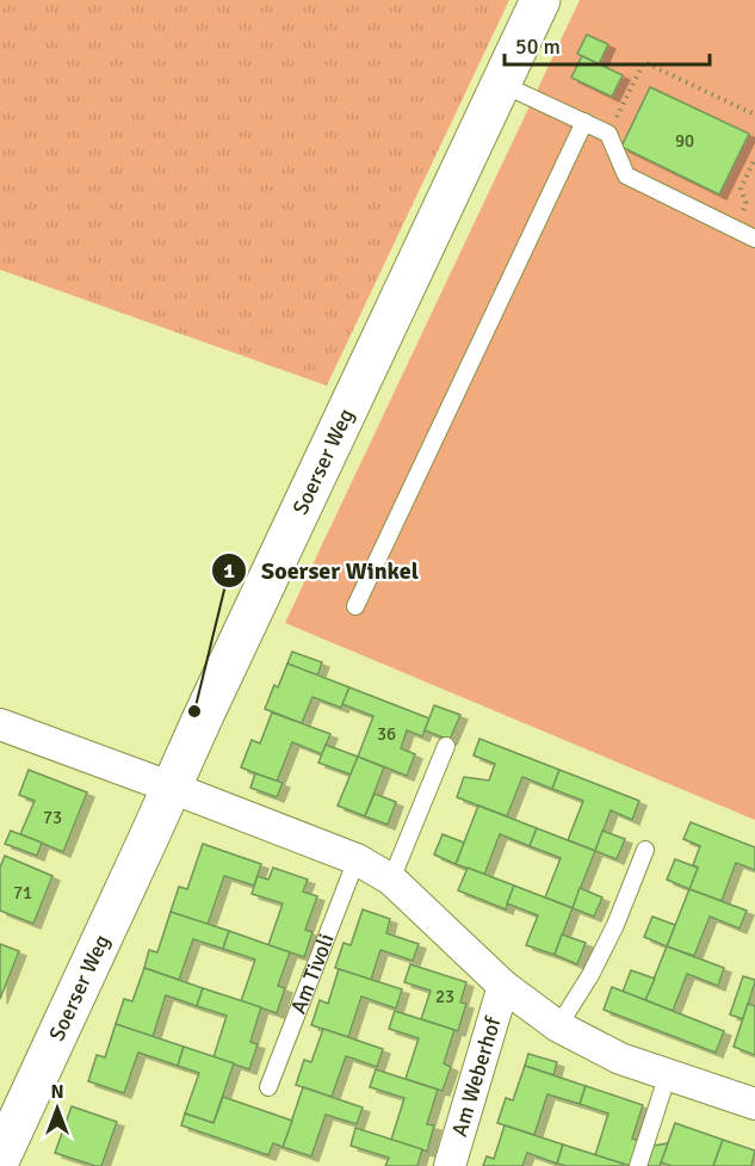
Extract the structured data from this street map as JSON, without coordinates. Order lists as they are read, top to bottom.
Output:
{
  "streets": {
    "street": ["Soerser Weg", "Am Weberhof"],
    "lane": ["Am Tivoli"]
  },
  "places": ["Soerser Winkel"],
  "house_numbers": [
    "90",
    "36",
    "73",
    "71",
    "23"
  ],
  "scale_bar": "50 m",
  "north": "top"
}
